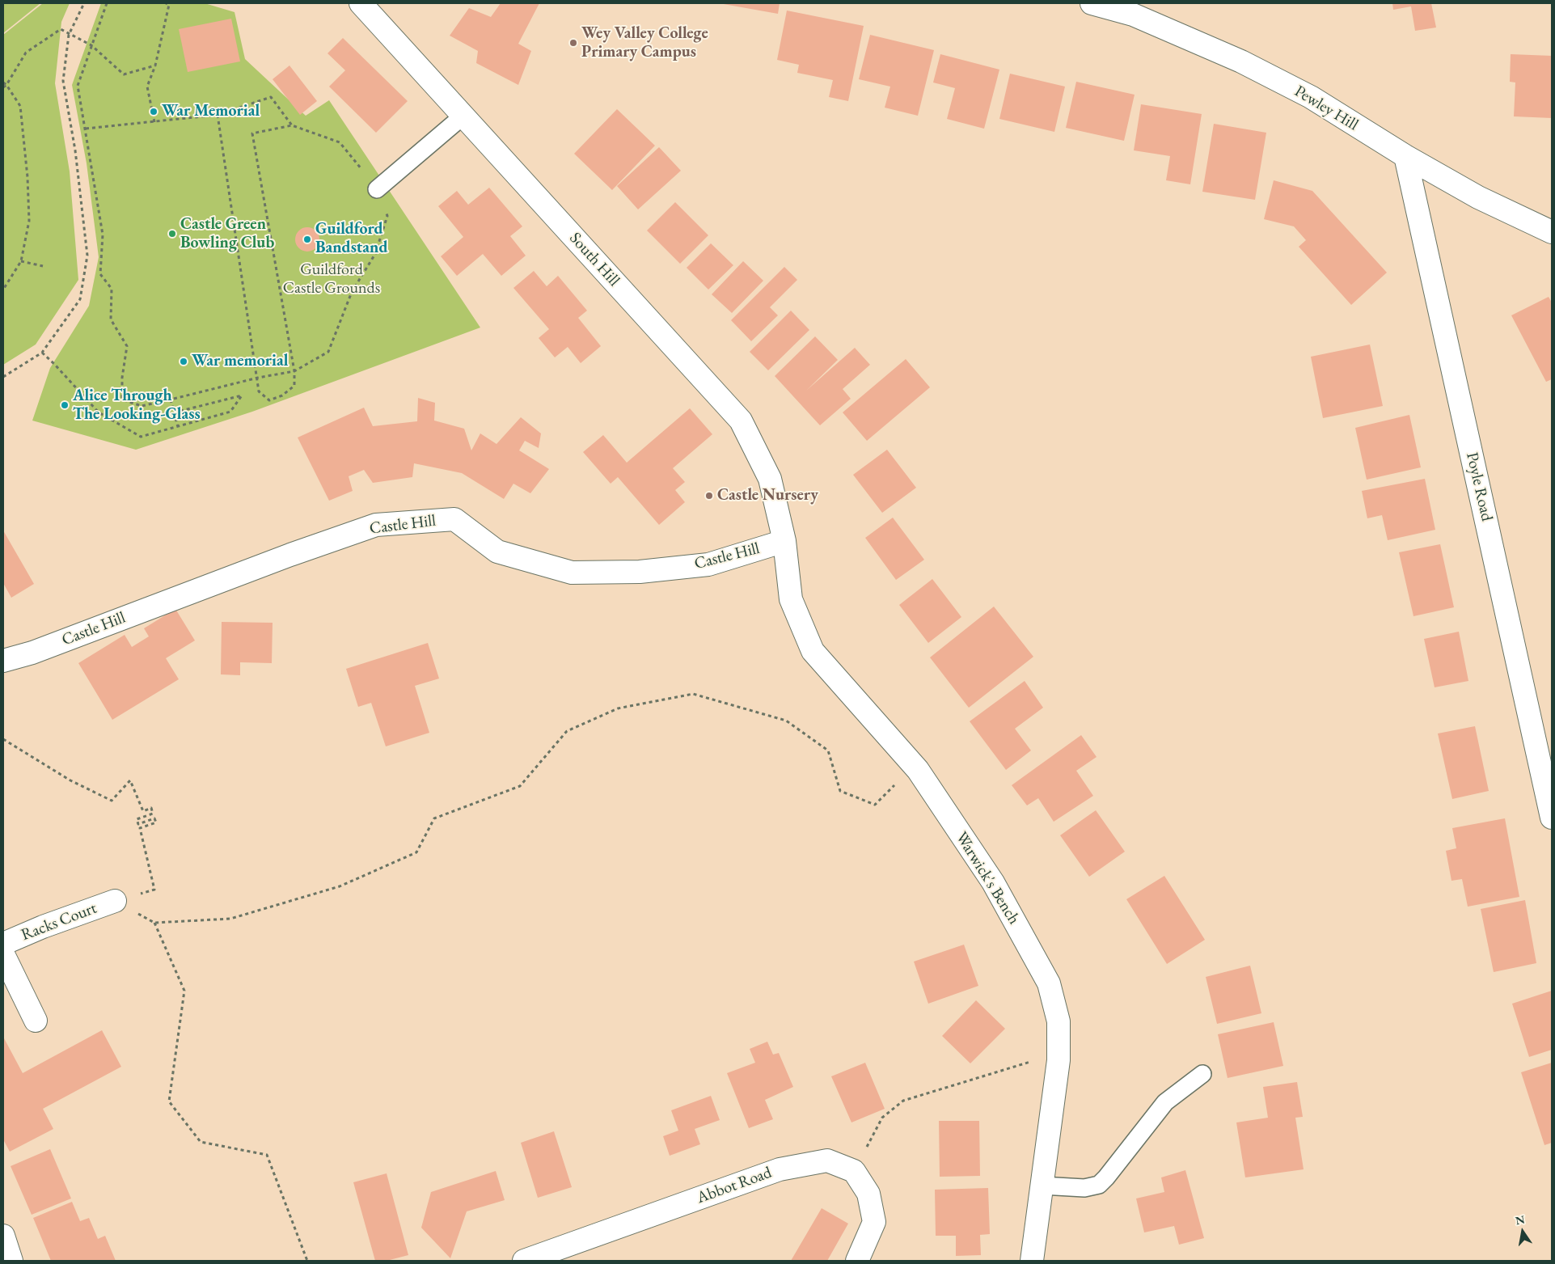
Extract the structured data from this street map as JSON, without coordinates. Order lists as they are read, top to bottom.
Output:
{
  "streets": {
    "street": [
      "Pewley Hill",
      "South Hill",
      "Poyle Road",
      "Castle Hill",
      "Warwick's Bench",
      "Racks Court",
      "Abbot Road"
    ]
  },
  "crossings": [
    ["Pewley Hill", "Poyle Road"],
    ["South Hill", "Castle Hill"],
    ["South Hill", "Warwick's Bench"],
    ["Castle Hill", "Warwick's Bench"]
  ],
  "parks": ["Guildford Castle Grounds"],
  "places": [
    "Wey Valley College Primary Campus",
    "War Memorial",
    "Castle Green Bowling Club",
    "Guildford Bandstand",
    "War memorial",
    "Alice Through The Looking-Glass",
    "Castle Nursery"
  ],
  "north": "top"
}
